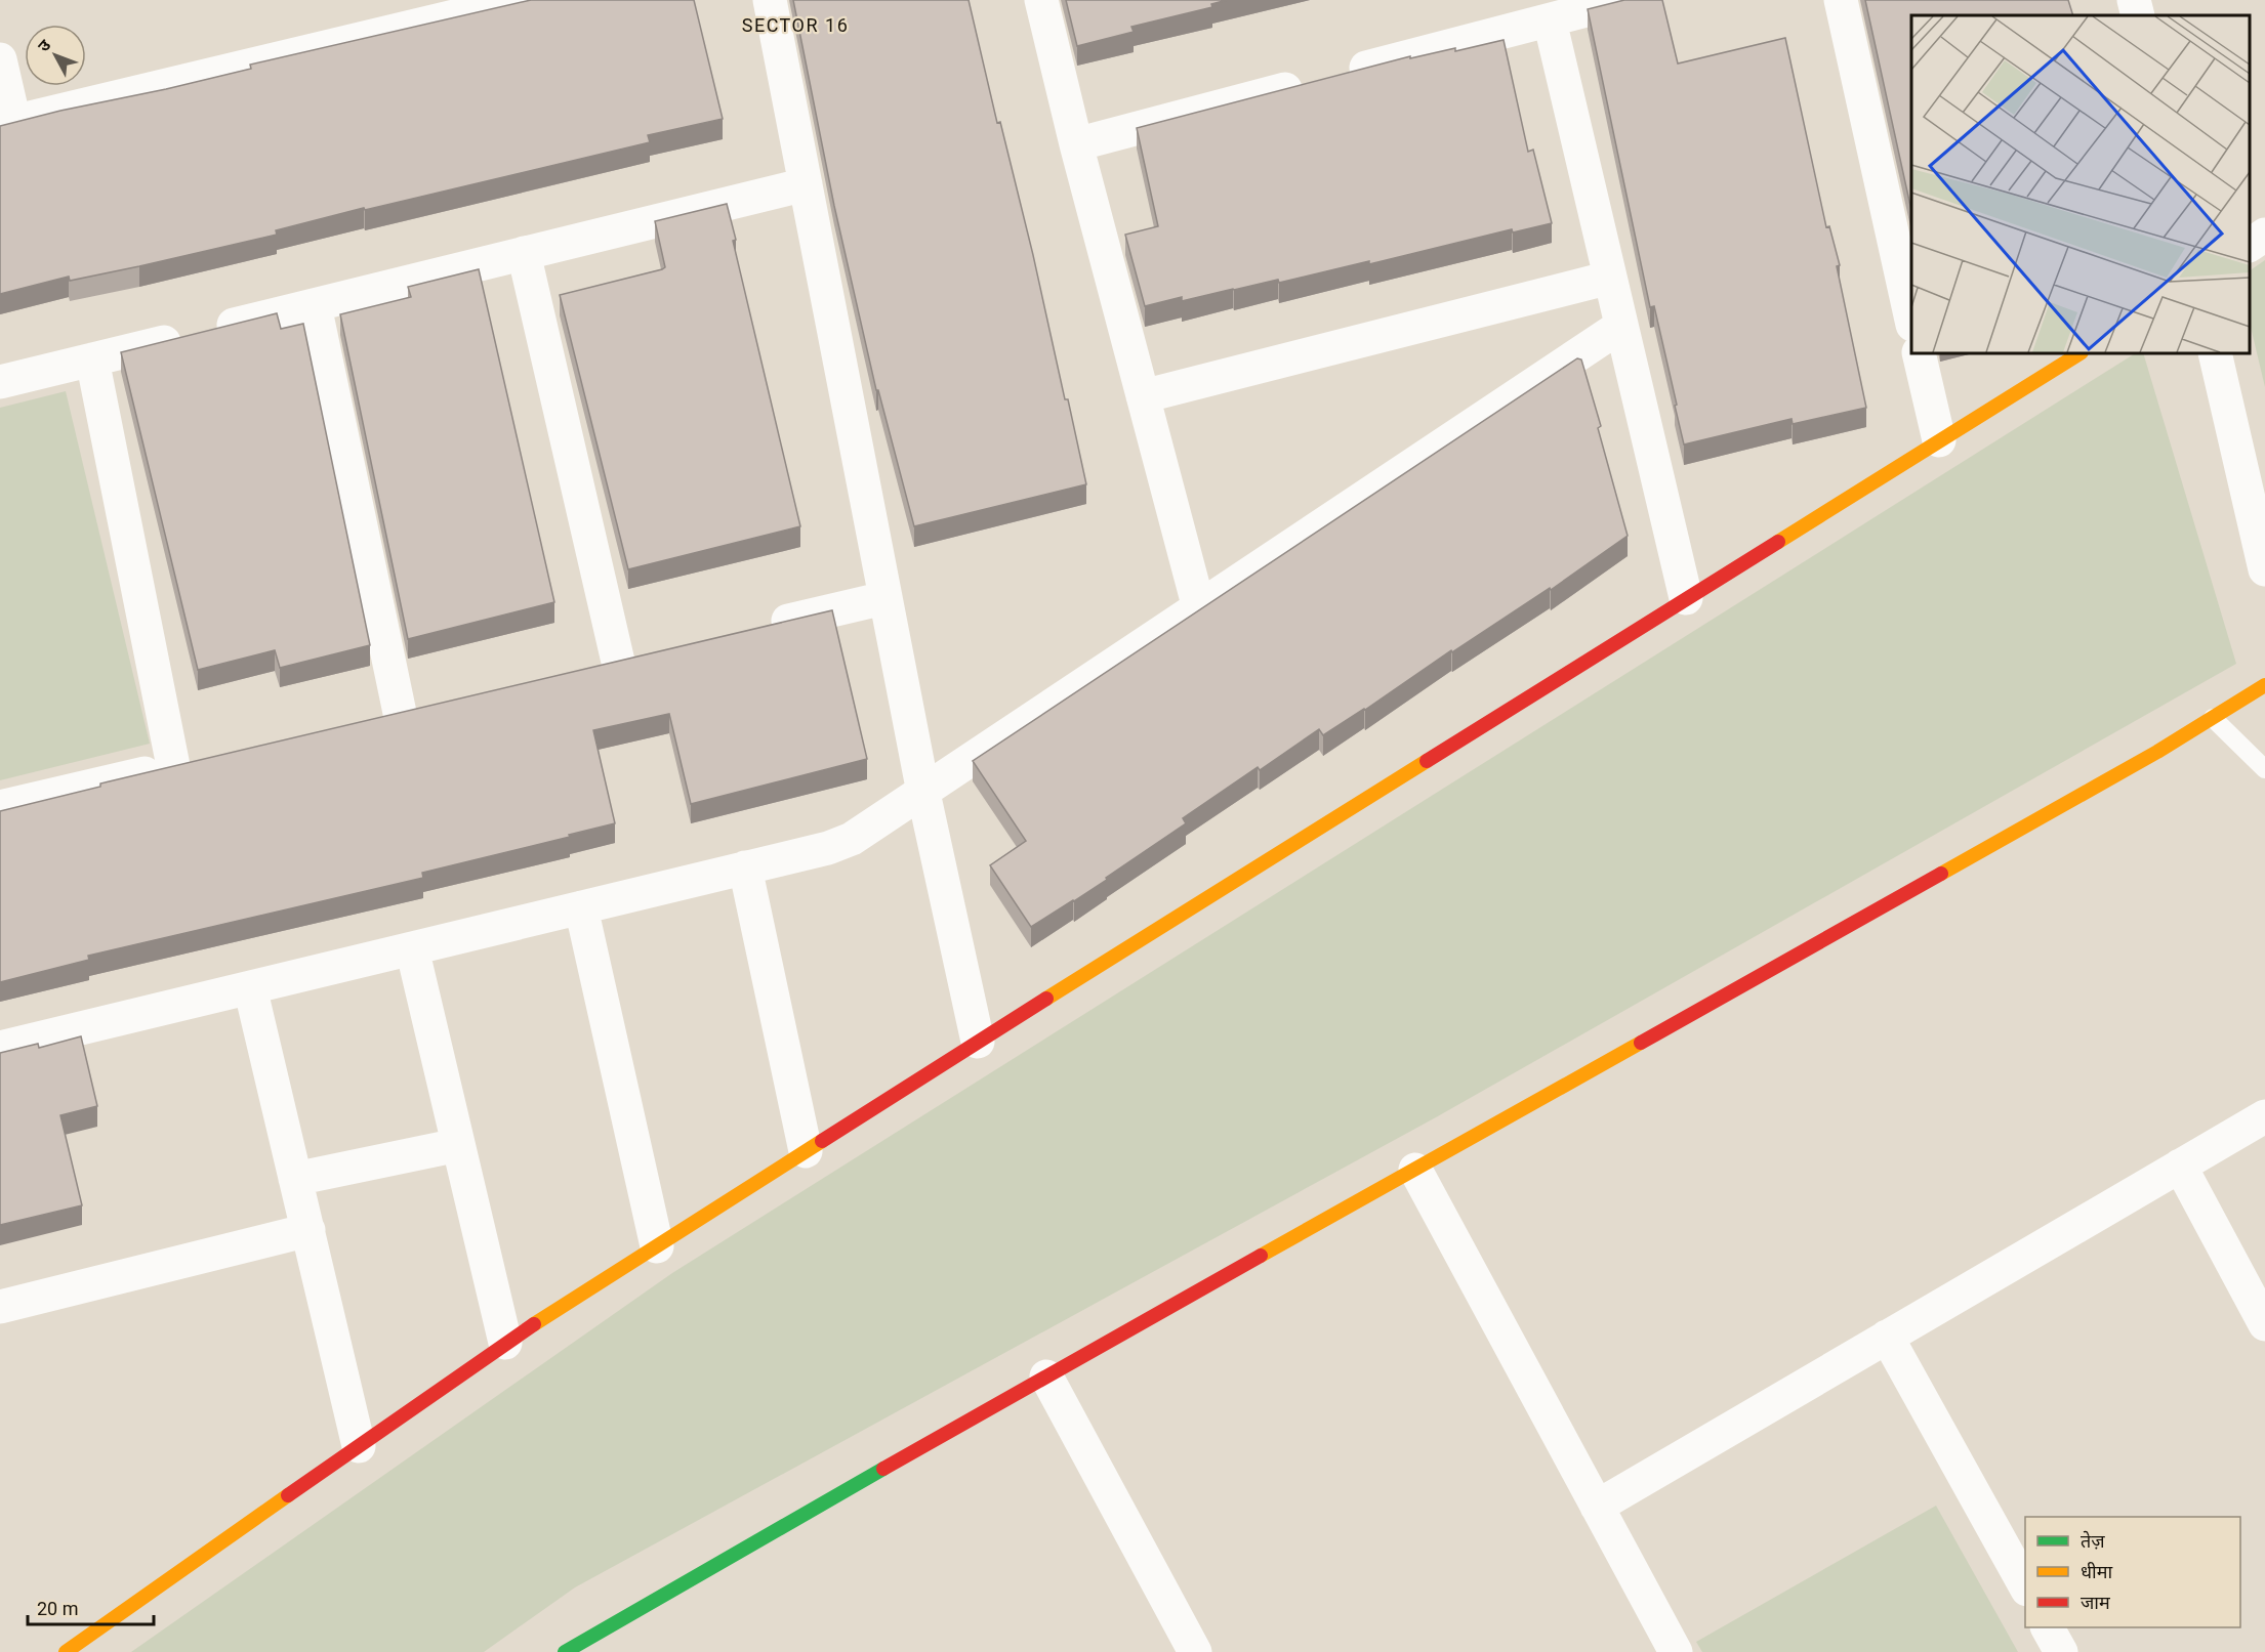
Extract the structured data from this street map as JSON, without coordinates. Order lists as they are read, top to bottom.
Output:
{
  "districts": ["SECTOR 16"],
  "legend": ["तेज़", "धीमा", "जाम"],
  "scale_bar": "20 m",
  "north": "top left"
}
